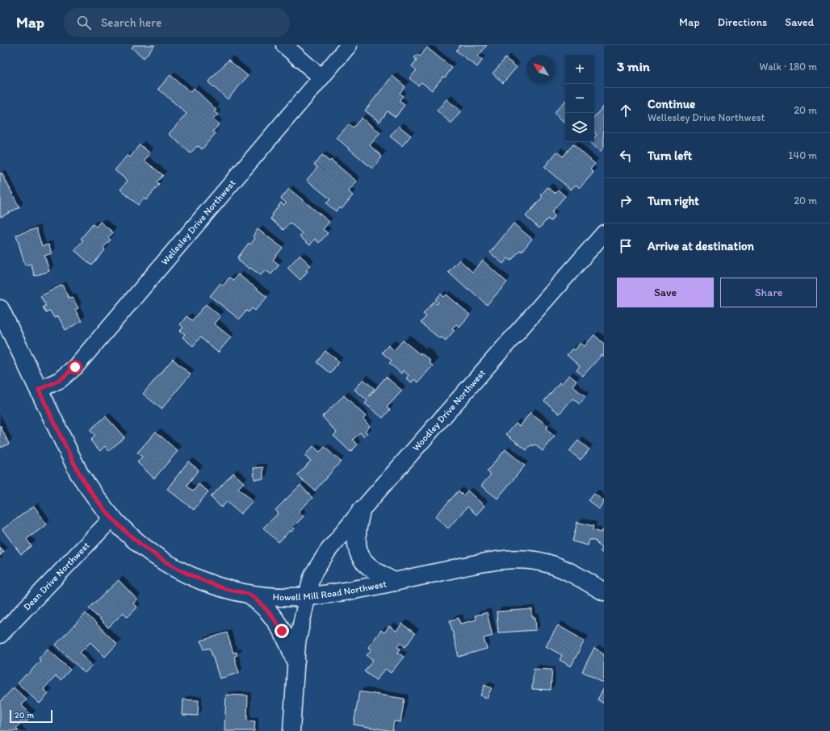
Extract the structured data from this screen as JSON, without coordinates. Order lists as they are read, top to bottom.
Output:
{
  "streets": {
    "main road": ["Howell Mill Road Northwest"],
    "street": ["Wellesley Drive Northwest", "Woodley Drive Northwest", "Dean Drive Northwest"]
  },
  "crossings": [
    ["Wellesley Drive Northwest", "Howell Mill Road Northwest"],
    ["Woodley Drive Northwest", "Howell Mill Road Northwest"],
    ["Dean Drive Northwest", "Howell Mill Road Northwest"]
  ],
  "scale_bar": "20 m",
  "north": "top left",
  "page": {
    "header": "Map",
    "search": "Search here",
    "nav": ["Map", "Directions", "Saved"],
    "heading": ["3 min", "Walk · 180 m"],
    "map_buttons": ["+", "−"],
    "list": [
      ["Continue", "Wellesley Drive Northwest", "20 m"],
      ["Turn left", "140 m"],
      ["Turn right", "20 m"],
      "Arrive at destination"
    ],
    "buttons": ["Save", "Share"],
    "scale": "20 m"
  }
}
